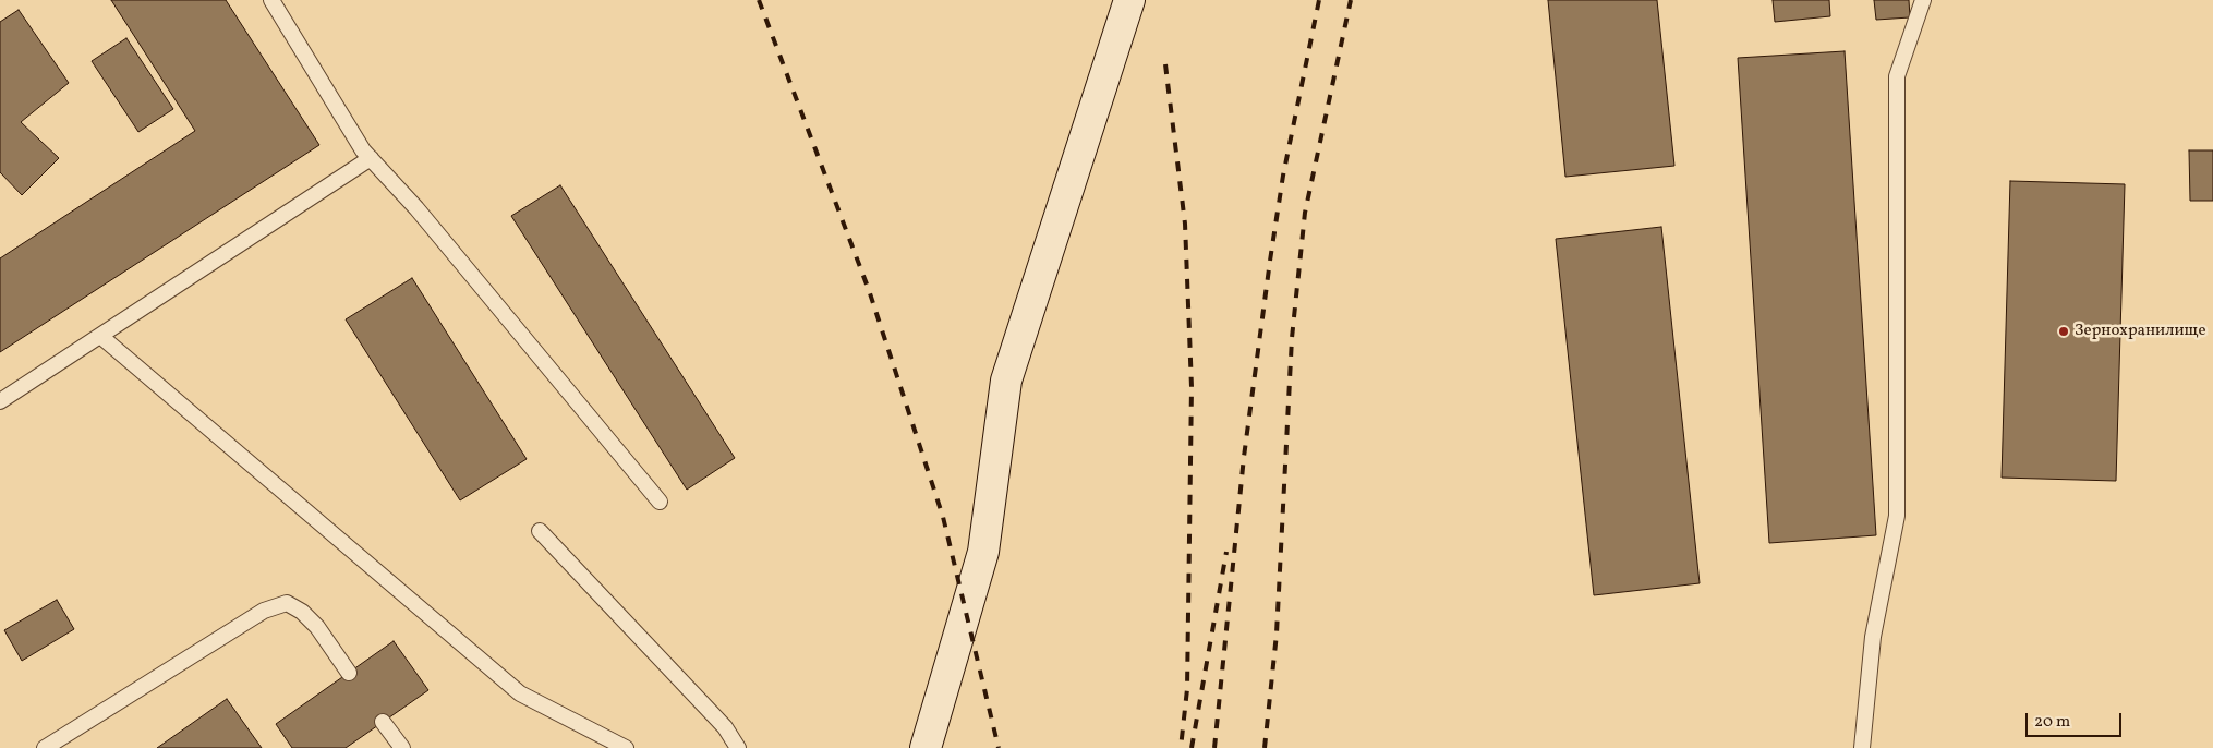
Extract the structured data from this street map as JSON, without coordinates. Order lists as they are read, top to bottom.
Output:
{
  "places": ["Зернохранилище"],
  "scale_bar": "20 m"
}
